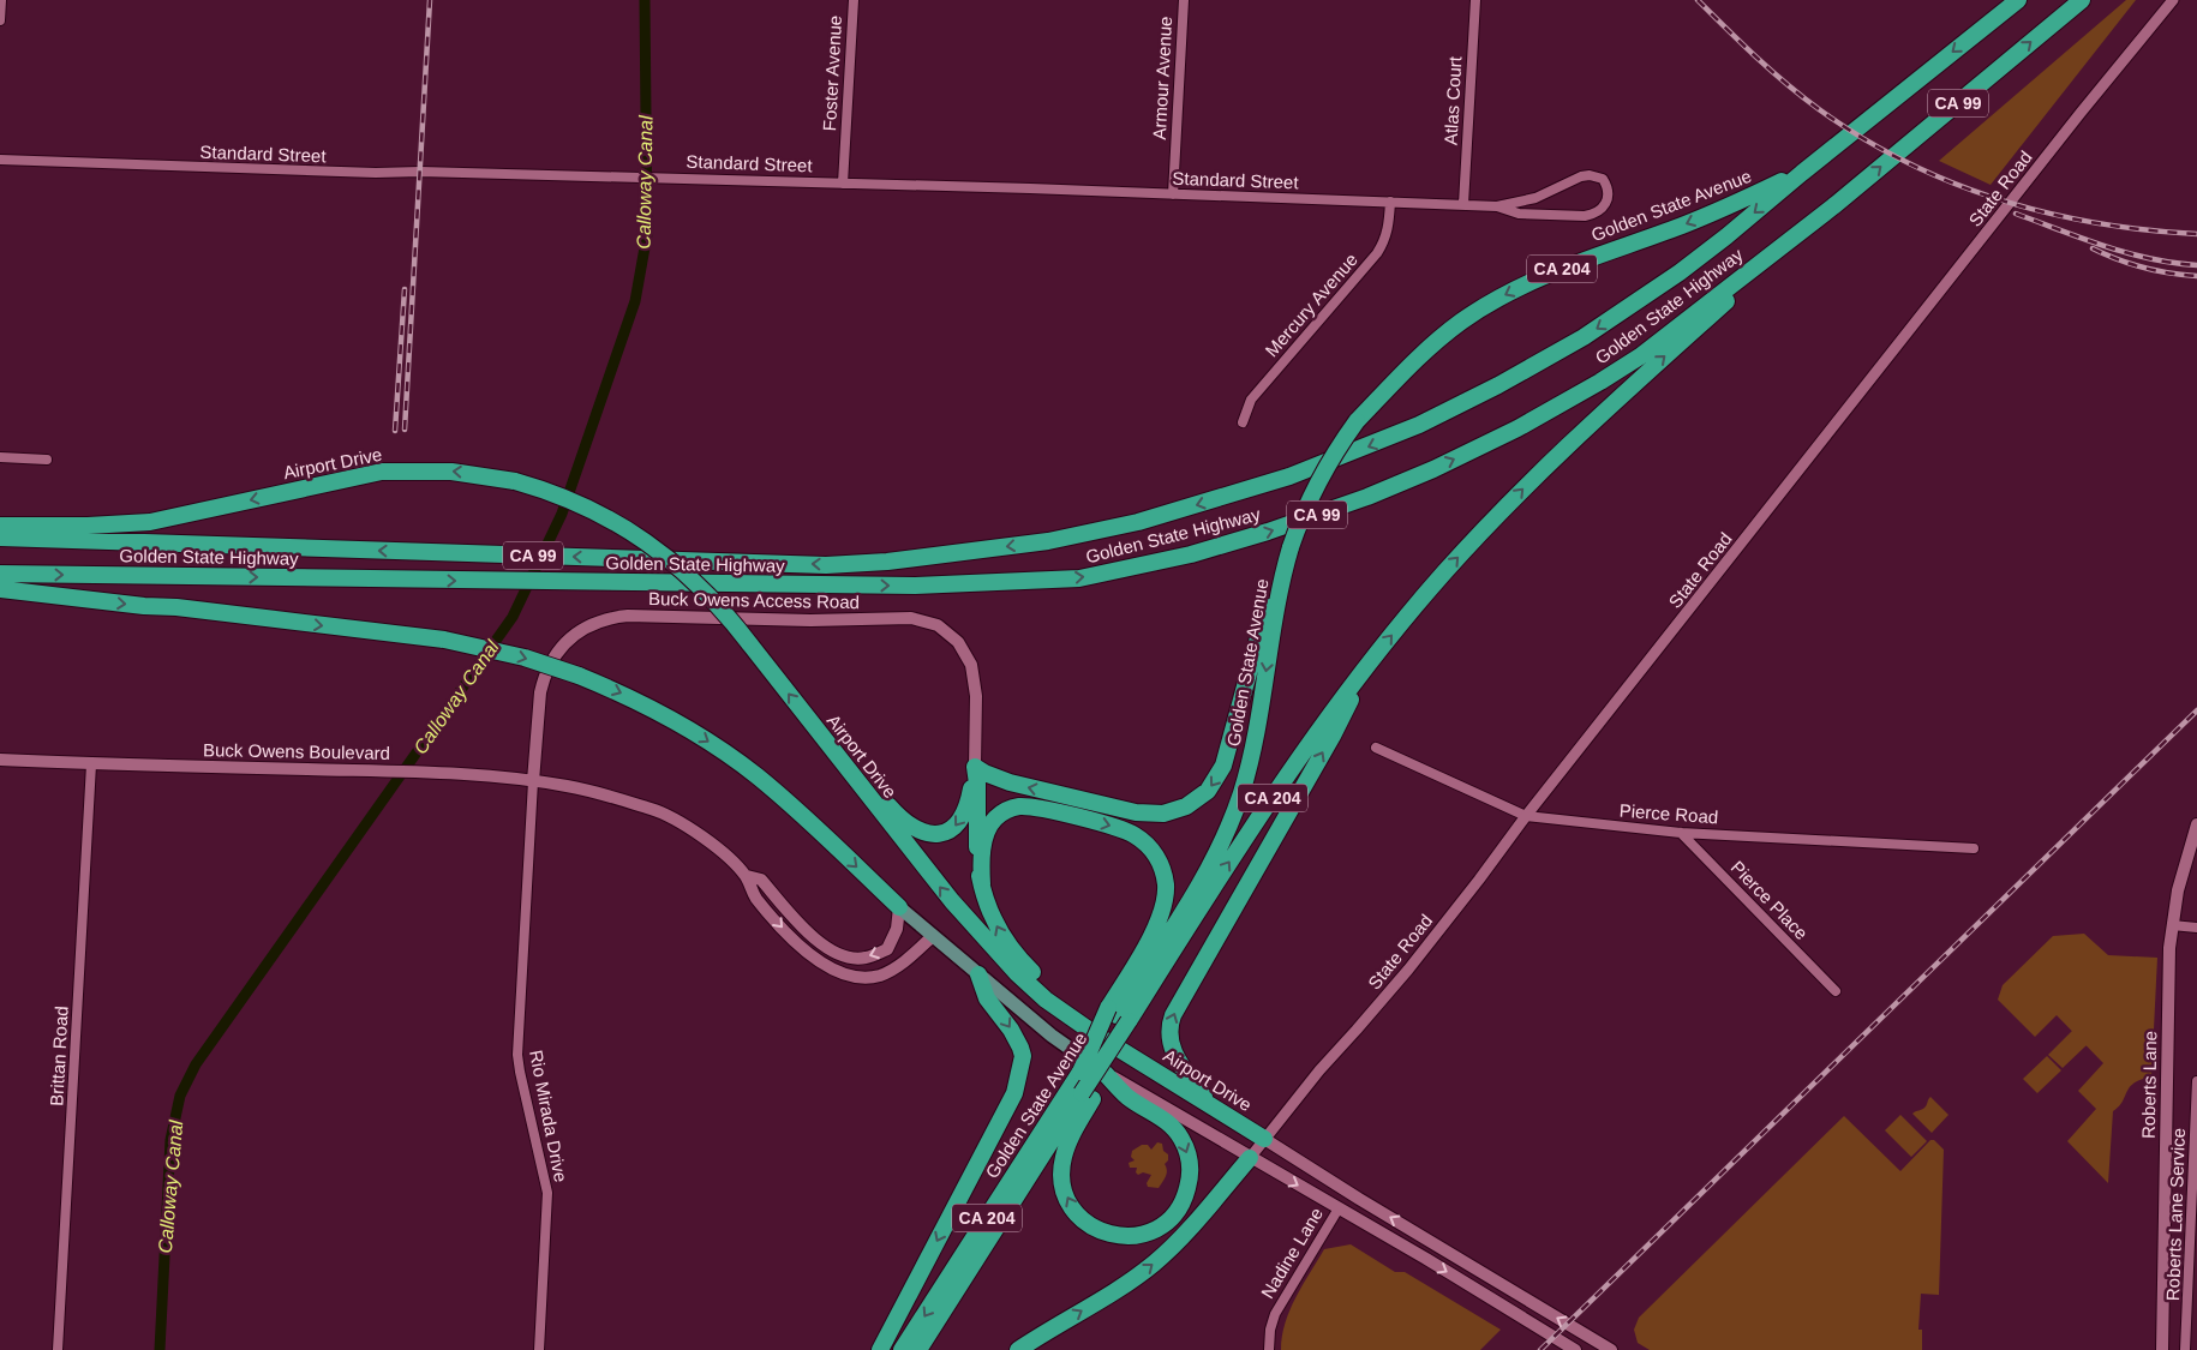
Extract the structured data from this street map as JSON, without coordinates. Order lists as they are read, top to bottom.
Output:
{
  "streets": {
    "highway": [
      "CA 99",
      "Golden State Avenue",
      "CA 204",
      "Golden State Highway",
      "Airport Drive"
    ],
    "main road": ["Buck Owens Access Road", "Buck Owens Boulevard", "Roberts Lane"],
    "street": [
      "Foster Avenue",
      "Armour Avenue",
      "Atlas Court",
      "Standard Street",
      "State Road",
      "Mercury Avenue",
      "Pierce Road",
      "Pierce Place",
      "Brittan Road",
      "Rio Mirada Drive",
      "Roberts Lane Service",
      "Nadine Lane"
    ]
  },
  "crossings": [
    ["Foster Avenue", "Standard Street"],
    ["Armour Avenue", "Standard Street"],
    ["Atlas Court", "Standard Street"],
    ["Standard Street", "Mercury Avenue"],
    ["State Road", "Airport Drive"],
    ["State Road", "Pierce Road"],
    ["Golden State Avenue", "Golden State Highway"],
    ["Buck Owens Access Road", "Buck Owens Boulevard"],
    ["Buck Owens Access Road", "Rio Mirada Drive"],
    ["Buck Owens Boulevard", "Brittan Road"],
    ["Buck Owens Boulevard", "Rio Mirada Drive"],
    ["Pierce Road", "Pierce Place"]
  ],
  "water": ["Calloway Canal"]
}
